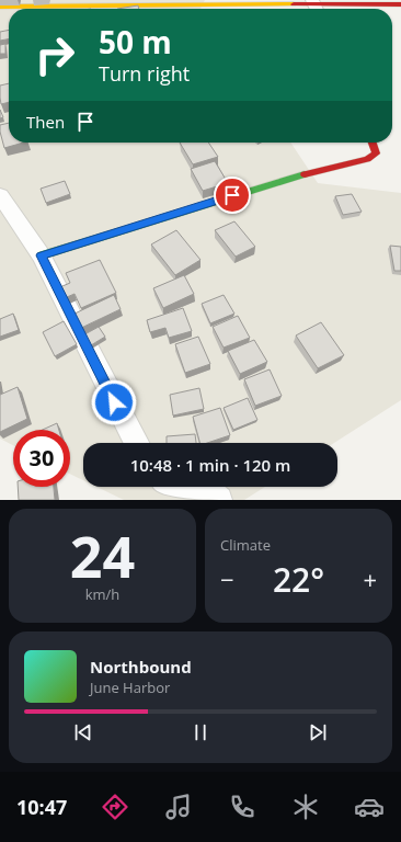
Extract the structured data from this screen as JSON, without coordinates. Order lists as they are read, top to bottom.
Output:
{
  "page": {
    "turn": ["50 m", "Turn right"],
    "then": "Then",
    "limit": "30",
    "trip": "10:48 · 1 min · 120 m",
    "tile": [
      ["24", "km/h"],
      "Climate"
    ],
    "heat": ["−", "22°", "+"],
    "song": ["Northbound", "June Harbor"],
    "tabs": "10:47"
  }
}
